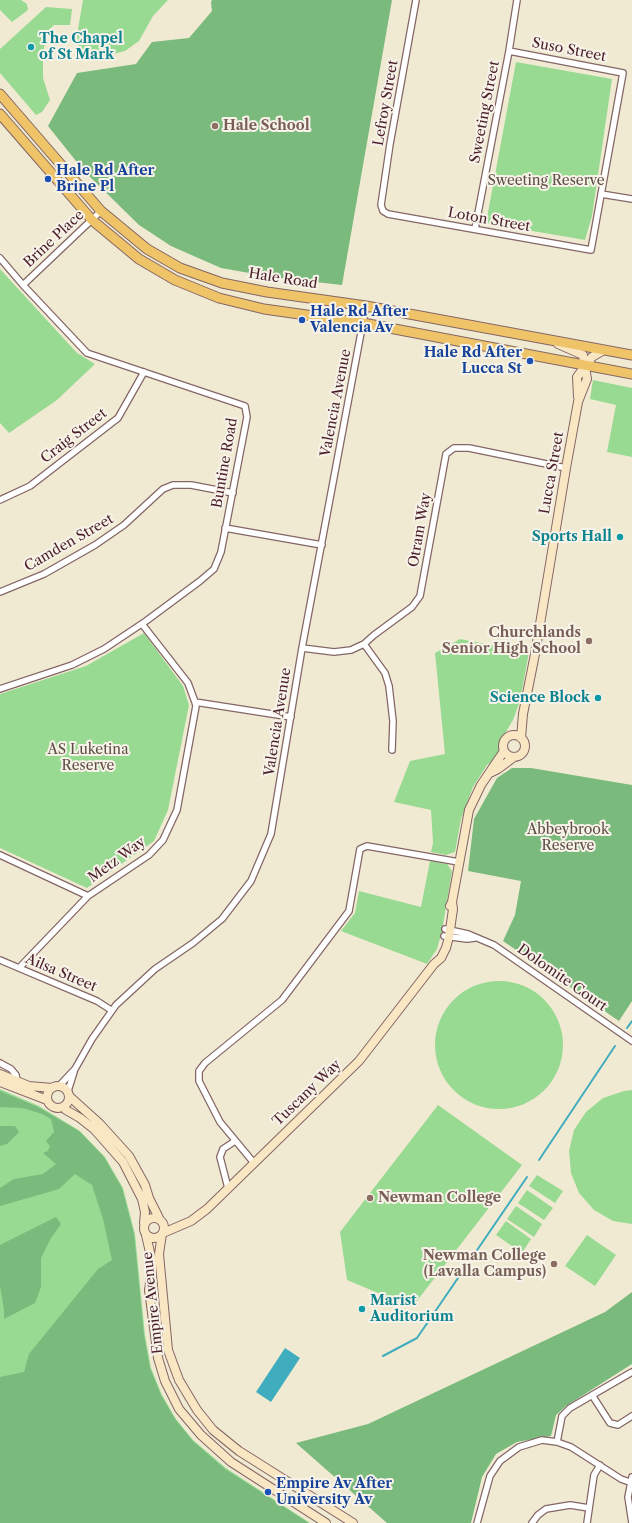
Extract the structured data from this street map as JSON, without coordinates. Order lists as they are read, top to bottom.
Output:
{
  "streets": {
    "main road": [
      "Hale Road",
      "Lucca Street",
      "Tuscany Way",
      "Empire Avenue"
    ],
    "street": [
      "Suso Street",
      "Lefroy Street",
      "Sweeting Street",
      "Loton Street",
      "Brine Place",
      "Valencia Avenue",
      "Craig Street",
      "Buntine Road",
      "Otram Way",
      "Camden Street",
      "Metz Way",
      "Ailsa Street",
      "Dolomite Court"
    ]
  },
  "crossings": [
    ["Suso Street", "Sweeting Street"],
    ["Suso Street", "Loton Street"],
    ["Lefroy Street", "Loton Street"],
    ["Sweeting Street", "Loton Street"],
    ["Brine Place", "Hale Road"],
    ["Brine Place", "Buntine Road"],
    ["Hale Road", "Valencia Avenue"],
    ["Hale Road", "Lucca Street"],
    ["Valencia Avenue", "Otram Way"],
    ["Valencia Avenue", "Ailsa Street"],
    ["Craig Street", "Buntine Road"],
    ["Buntine Road", "Camden Street"],
    ["Lucca Street", "Otram Way"],
    ["Lucca Street", "Tuscany Way"],
    ["Metz Way", "Ailsa Street"],
    ["Dolomite Court", "Tuscany Way"],
    ["Tuscany Way", "Empire Avenue"]
  ],
  "parks": ["Sweeting Reserve", "AS Luketina Reserve", "Abbeybrook Reserve"],
  "places": [
    "The Chapel of St Mark",
    "Hale School",
    "Hale Rd After Brine Pl",
    "Hale Rd After Valencia Av",
    "Hale Rd After Lucca St",
    "Sports Hall",
    "Churchlands Senior High School",
    "Science Block",
    "Newman College",
    "Newman College (Lavalla Campus)",
    "Marist Auditorium",
    "Empire Av After University Av"
  ]
}
